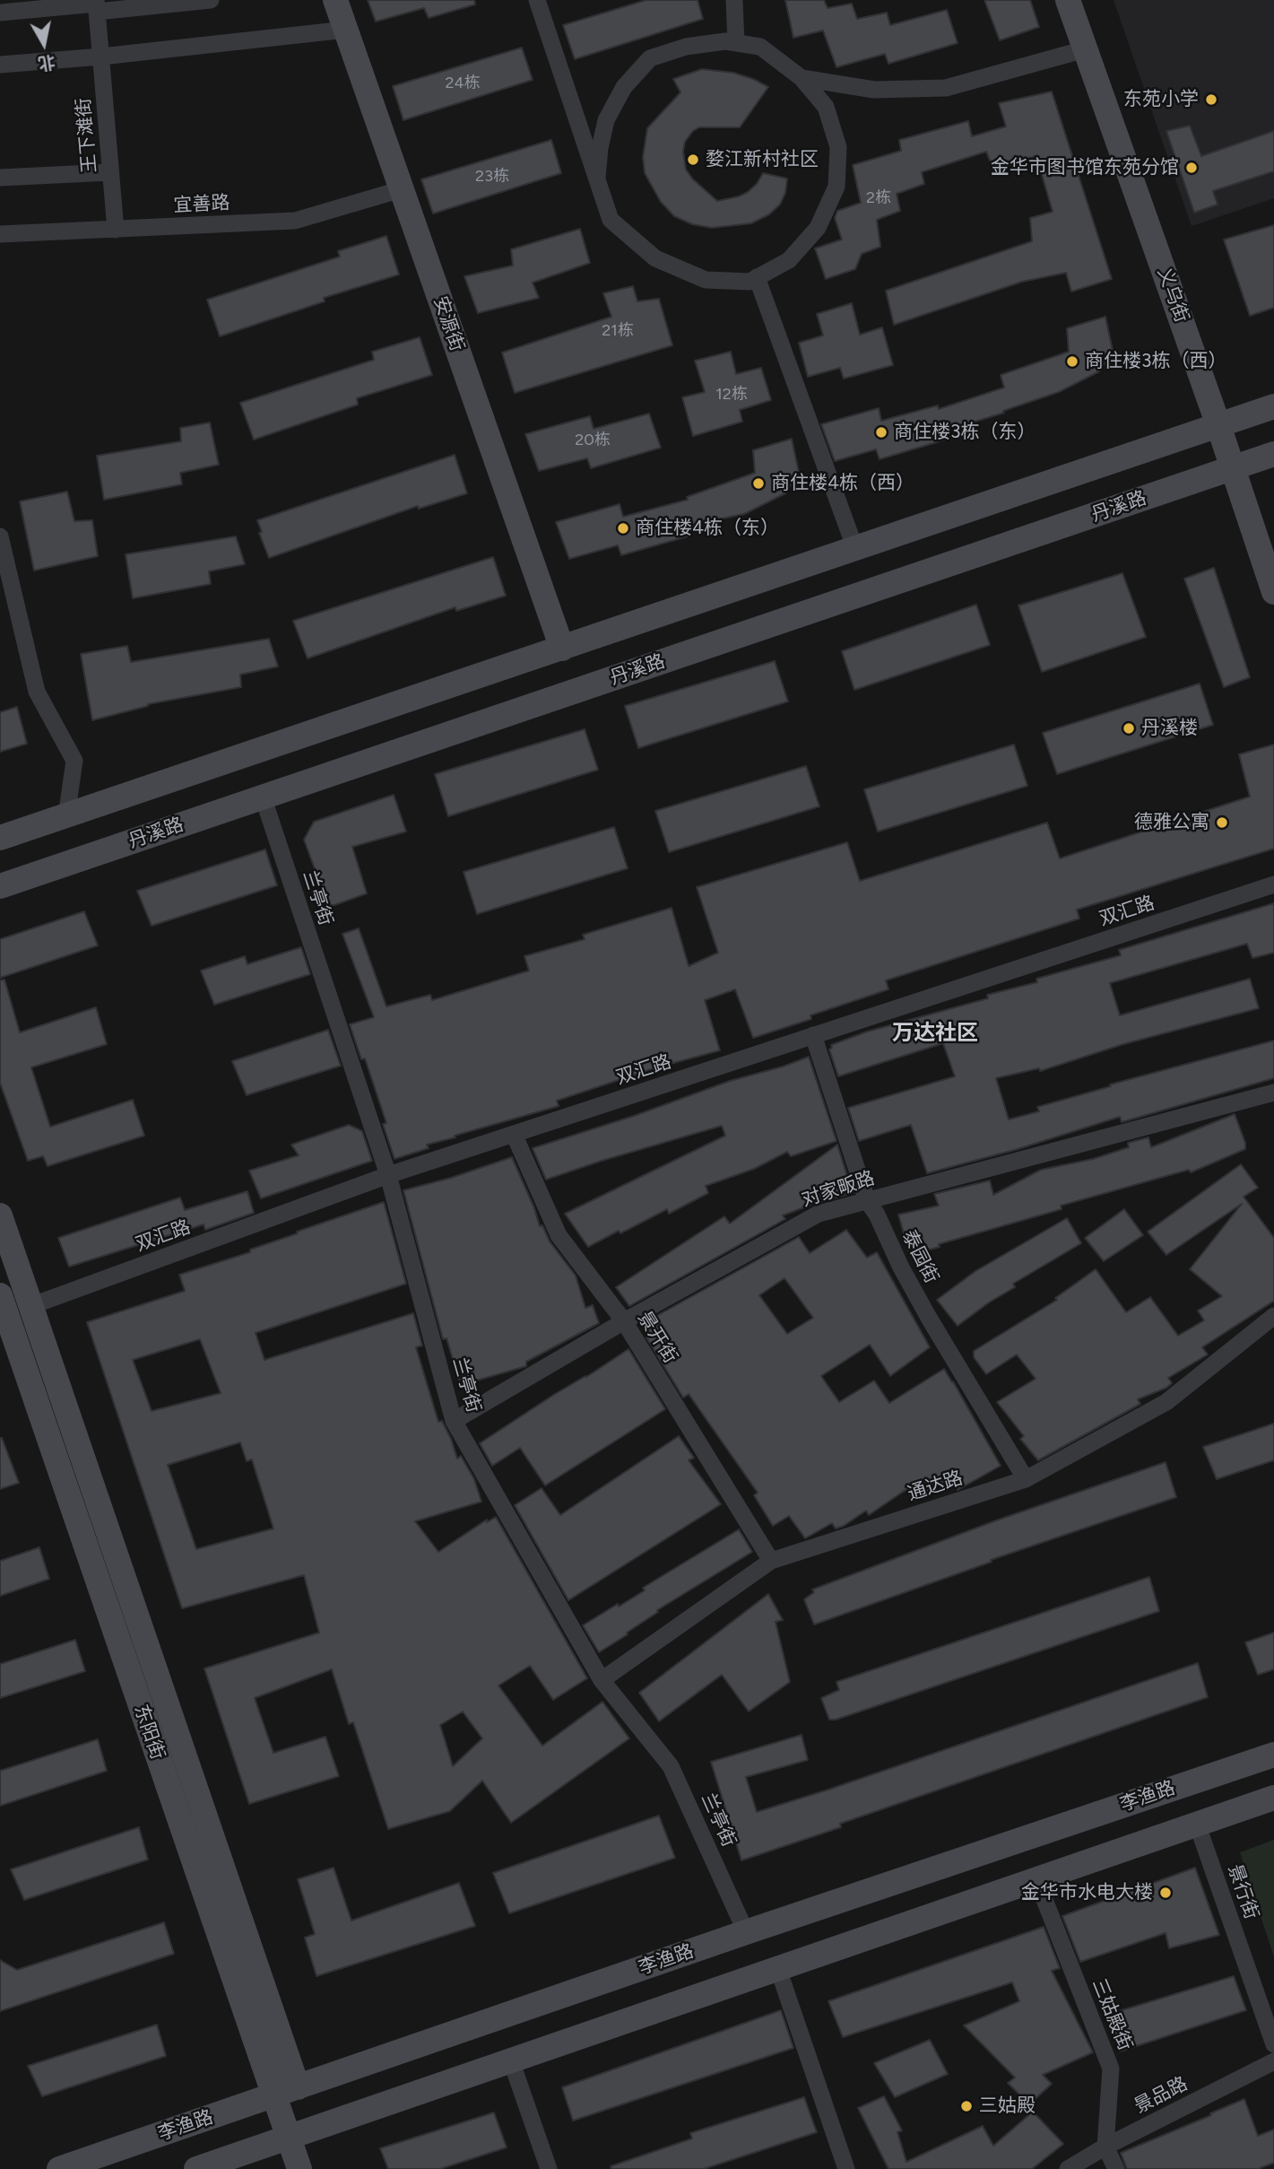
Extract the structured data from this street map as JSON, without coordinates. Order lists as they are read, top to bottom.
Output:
{
  "streets": {
    "main road": [
      "义乌街",
      "安源街",
      "丹溪路",
      "东阳街",
      "李渔路"
    ],
    "street": [
      "王下滩街",
      "宜善路",
      "兰亭街",
      "双汇路",
      "对家畈路",
      "泰园街",
      "景开街",
      "通达路",
      "景行街",
      "三姑殿街",
      "景品路"
    ]
  },
  "crossings": [
    ["王下滩街", "宜善路"],
    ["宜善路", "安源街"],
    ["义乌街", "丹溪路"],
    ["丹溪路", "兰亭街"],
    ["兰亭街", "双汇路"],
    ["兰亭街", "对家畈路"],
    ["兰亭街", "通达路"],
    ["兰亭街", "李渔路"],
    ["双汇路", "泰园街"],
    ["双汇路", "景开街"],
    ["双汇路", "东阳街"],
    ["对家畈路", "泰园街"],
    ["对家畈路", "景开街"],
    ["泰园街", "通达路"],
    ["景开街", "通达路"],
    ["东阳街", "李渔路"],
    ["三姑殿街", "景品路"]
  ],
  "districts": ["万达社区"],
  "places": [
    "东苑小学",
    "婺江新村社区",
    "金华市图书馆东苑分馆",
    "商住楼3栋（西）",
    "商住楼3栋（东）",
    "商住楼4栋（西）",
    "商住楼4栋（东）",
    "丹溪楼",
    "德雅公寓",
    "金华市水电大楼",
    "三姑殿"
  ],
  "house_numbers": [
    "24栋",
    "23栋",
    "2栋",
    "21栋",
    "12栋",
    "20栋"
  ],
  "north": "bottom"
}
